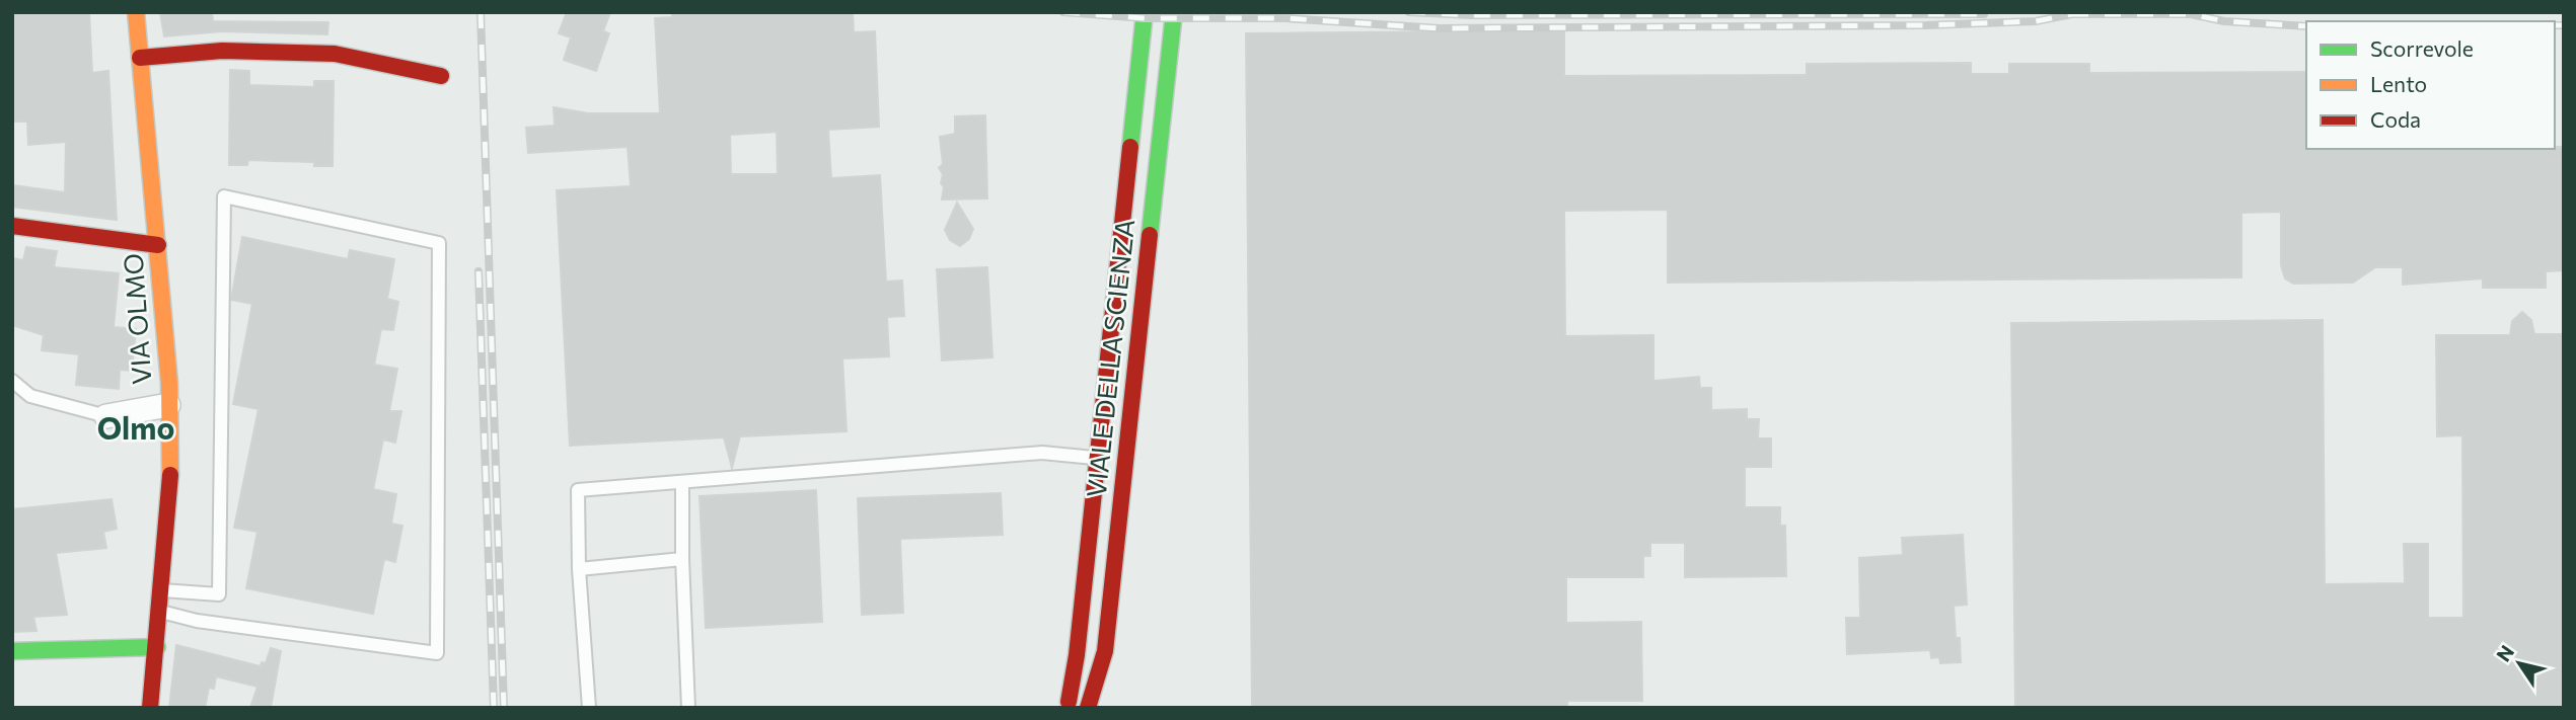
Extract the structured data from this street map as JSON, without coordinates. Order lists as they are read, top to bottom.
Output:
{
  "streets": {
    "main road": ["VIA OLMO", "VIALE DELLA SCIENZA"]
  },
  "districts": ["Olmo"],
  "legend": ["Scorrevole", "Lento", "Coda"],
  "north": "top left"
}
